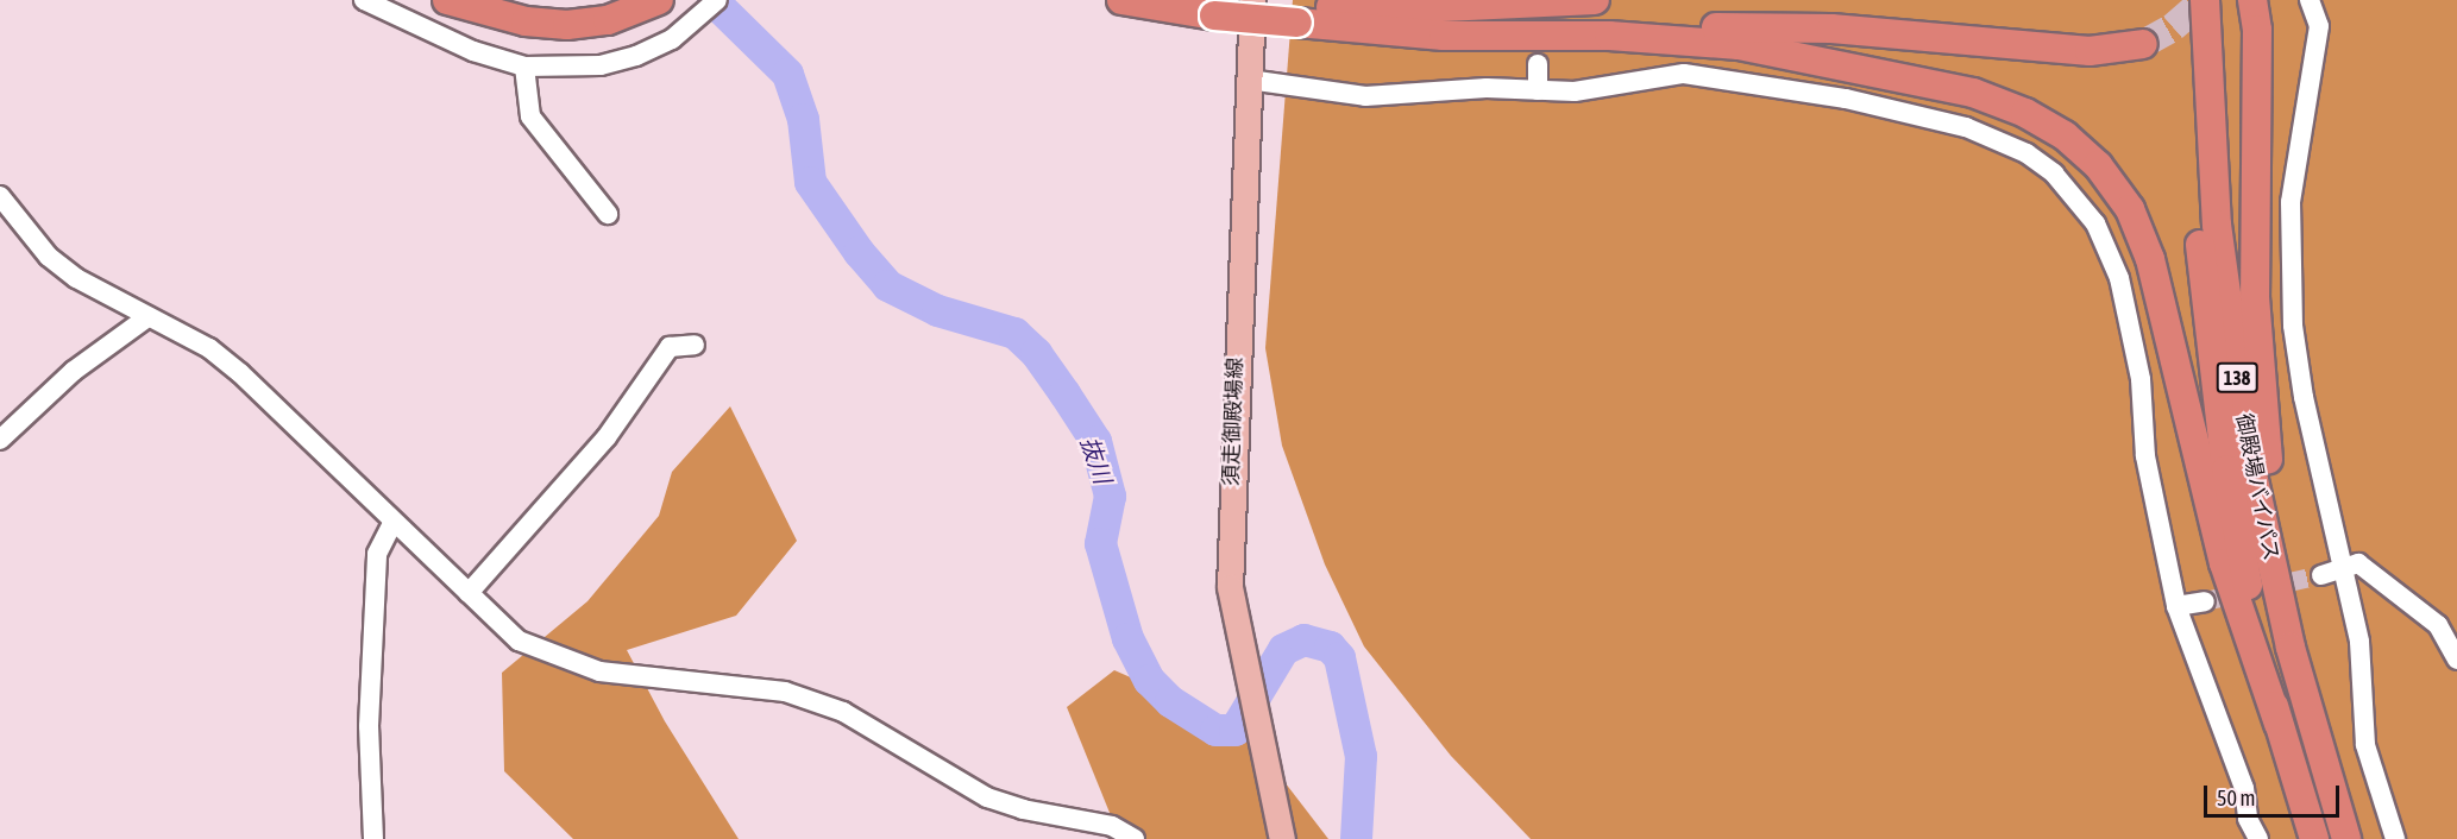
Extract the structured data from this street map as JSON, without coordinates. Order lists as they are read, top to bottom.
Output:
{
  "streets": {
    "highway": ["138", "御殿場バイパス"],
    "main road": ["須走御殿場線"]
  },
  "water": ["抜川"],
  "scale_bar": "50 m"
}
